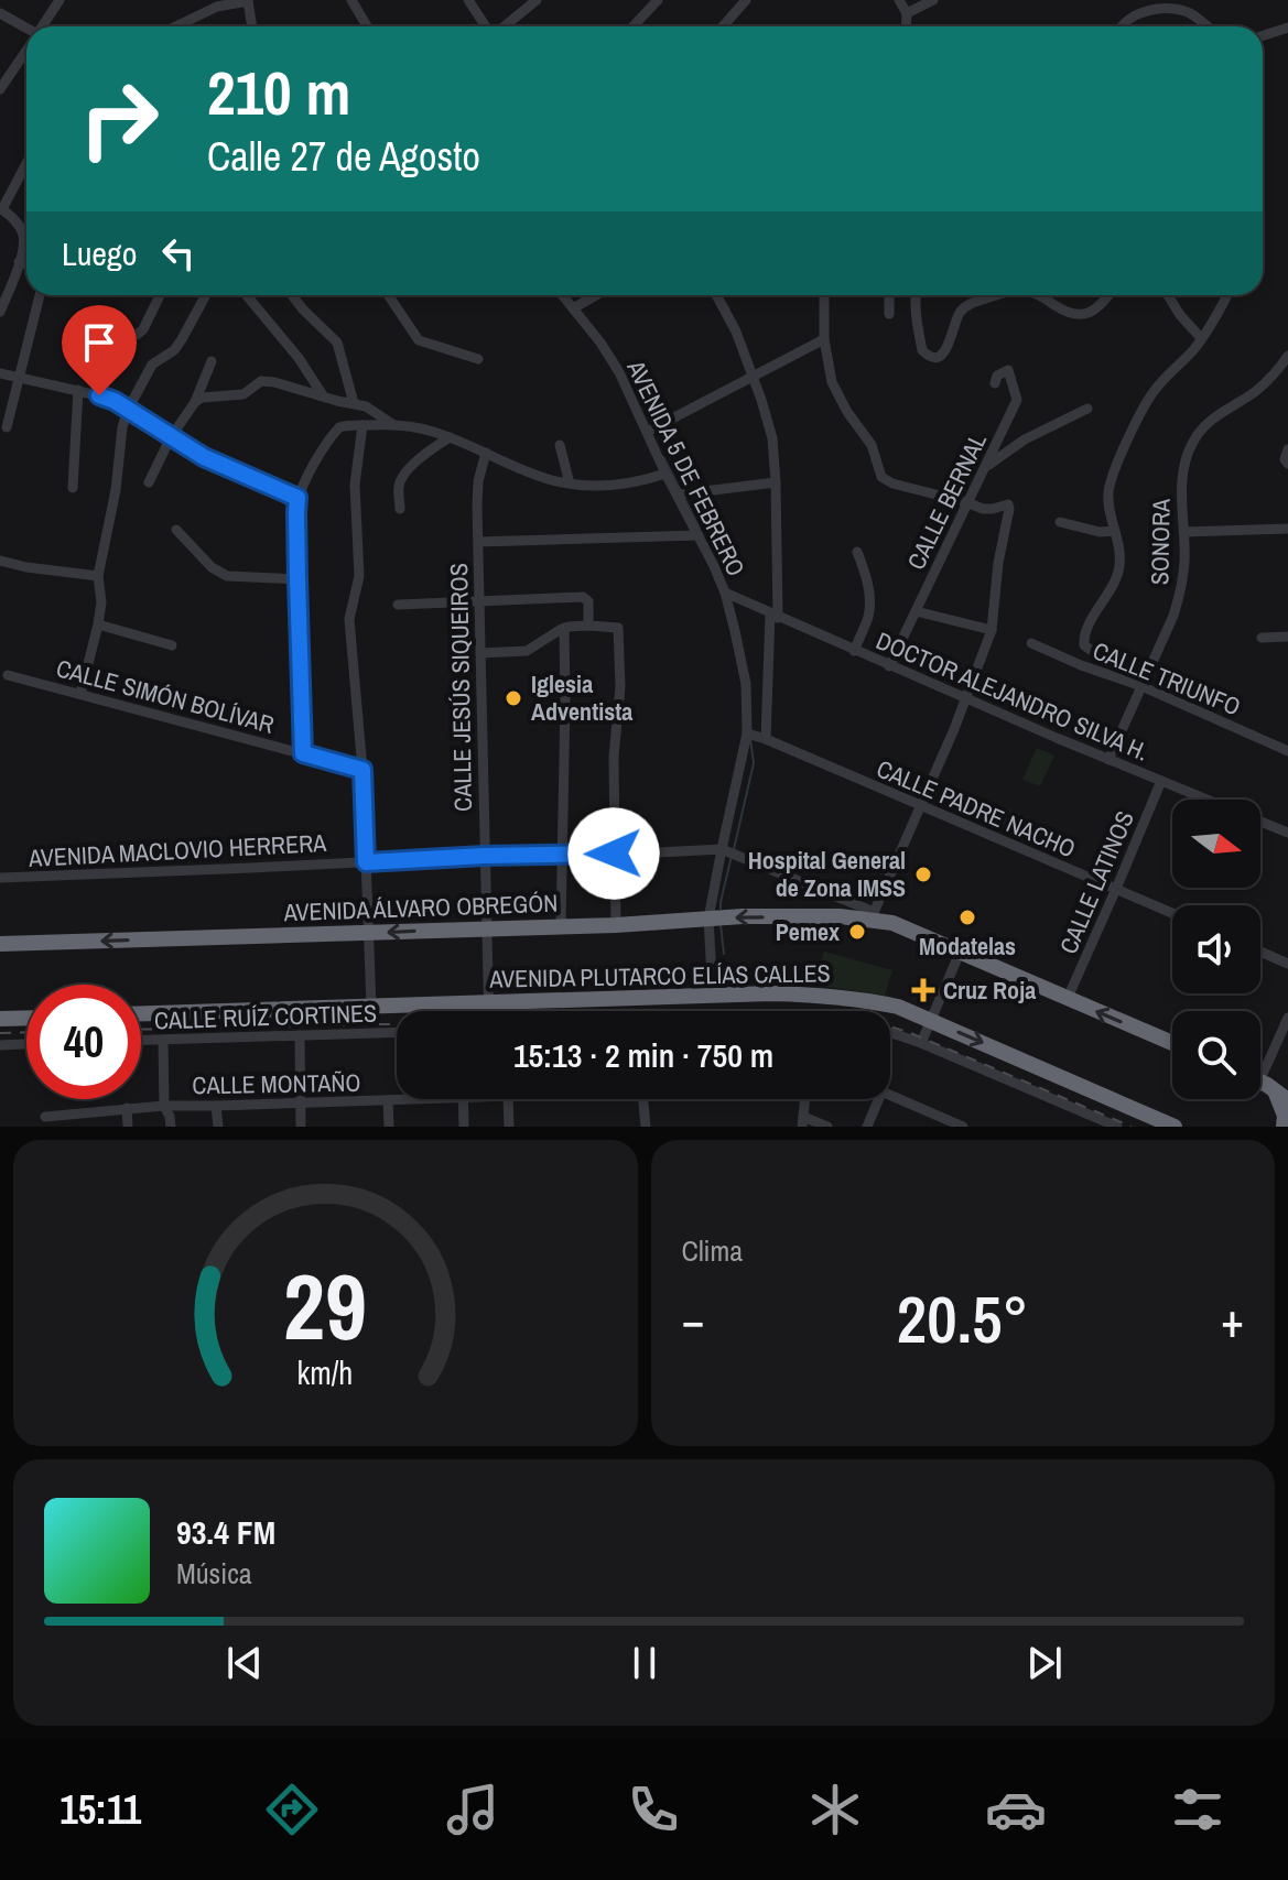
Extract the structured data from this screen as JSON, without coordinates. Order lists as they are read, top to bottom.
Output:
{
  "streets": {
    "highway": ["AVENIDA ÁLVARO OBREGÓN", "AVENIDA PLUTARCO ELÍAS CALLES"],
    "street": [
      "AVENIDA 5 DE FEBRERO",
      "CALLE BERNAL",
      "SONORA",
      "CALLE TRIUNFO",
      "CALLE JESÚS SIQUEIROS",
      "CALLE SIMÓN BOLÍVAR",
      "DOCTOR ALEJANDRO SILVA H.",
      "CALLE PADRE NACHO",
      "AVENIDA MACLOVIO HERRERA",
      "CALLE LATINOS",
      "CALLE RUÍZ CORTINES",
      "CALLE MONTAÑO"
    ]
  },
  "crossings": [
    ["AVENIDA 5 DE FEBRERO", "DOCTOR ALEJANDRO SILVA H."],
    ["AVENIDA 5 DE FEBRERO", "CALLE PADRE NACHO"],
    ["AVENIDA 5 DE FEBRERO", "AVENIDA MACLOVIO HERRERA"],
    ["AVENIDA 5 DE FEBRERO", "AVENIDA ÁLVARO OBREGÓN"],
    ["AVENIDA 5 DE FEBRERO", "AVENIDA PLUTARCO ELÍAS CALLES"],
    ["CALLE BERNAL", "DOCTOR ALEJANDRO SILVA H."],
    ["SONORA", "CALLE TRIUNFO"],
    ["SONORA", "DOCTOR ALEJANDRO SILVA H."],
    ["CALLE JESÚS SIQUEIROS", "AVENIDA MACLOVIO HERRERA"],
    ["CALLE JESÚS SIQUEIROS", "AVENIDA ÁLVARO OBREGÓN"],
    ["CALLE JESÚS SIQUEIROS", "AVENIDA PLUTARCO ELÍAS CALLES"],
    ["DOCTOR ALEJANDRO SILVA H.", "CALLE LATINOS"],
    ["CALLE PADRE NACHO", "CALLE LATINOS"],
    ["AVENIDA MACLOVIO HERRERA", "AVENIDA ÁLVARO OBREGÓN"],
    ["CALLE LATINOS", "AVENIDA ÁLVARO OBREGÓN"]
  ],
  "one_way": ["AVENIDA ÁLVARO OBREGÓN"],
  "places": {
    "other": [
      "Iglesia Adventista",
      "Hospital General de Zona IMSS",
      "Modatelas",
      "Pemex"
    ],
    "health": ["Cruz Roja"]
  },
  "north": "right",
  "page": {
    "turn": ["210 m", "Calle 27 de Agosto"],
    "then": "Luego",
    "limit": "40",
    "trip": "15:13 · 2 min · 750 m",
    "tile": "Clima",
    "heat": ["−", "20.5°", "+"],
    "song": ["93.4 FM", "Música"],
    "tabs": "15:11",
    "gauge": ["29", "km/h"]
  }
}
